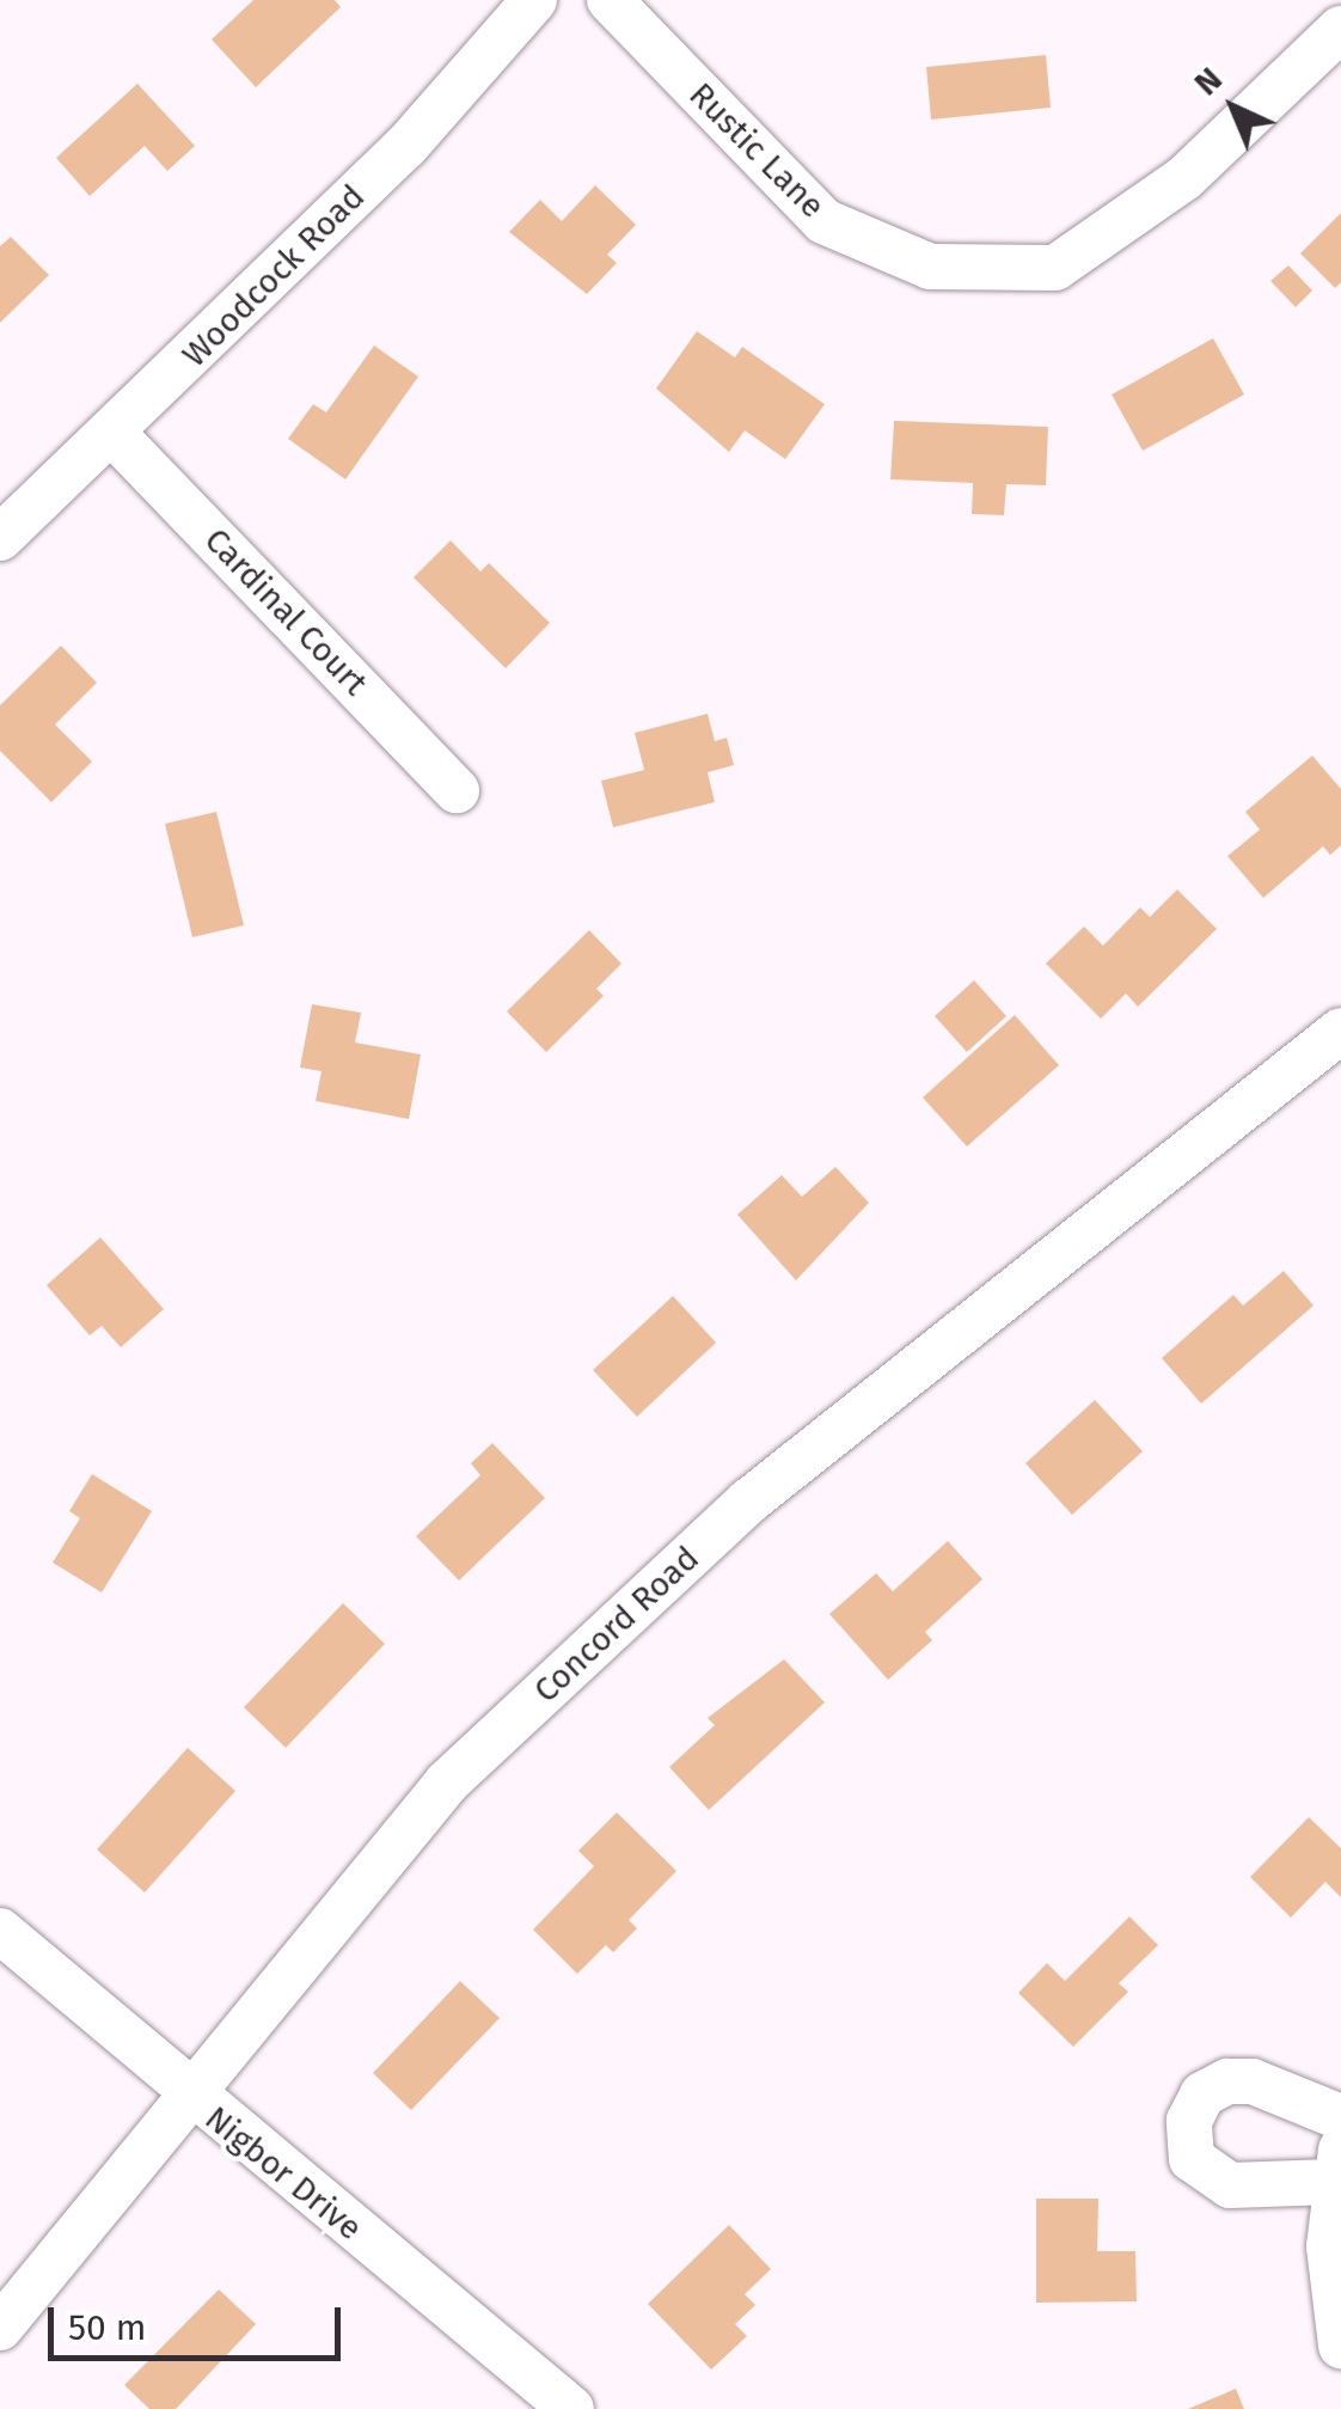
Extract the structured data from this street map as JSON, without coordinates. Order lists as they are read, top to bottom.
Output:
{
  "streets": {
    "street": [
      "Rustic Lane",
      "Woodcock Road",
      "Cardinal Court",
      "Concord Road",
      "Nigbor Drive"
    ]
  },
  "crossings": [
    ["Woodcock Road", "Cardinal Court"],
    ["Concord Road", "Nigbor Drive"]
  ],
  "scale_bar": "50 m",
  "north": "top left"
}
